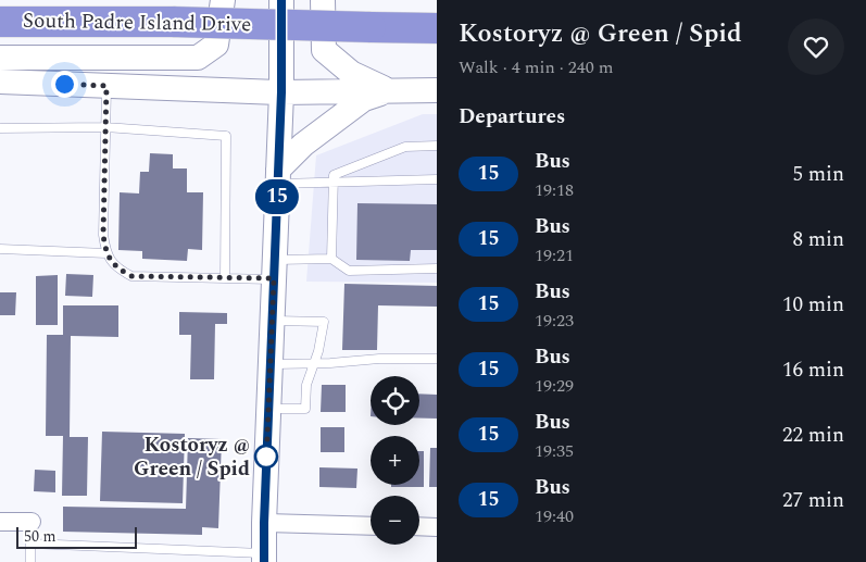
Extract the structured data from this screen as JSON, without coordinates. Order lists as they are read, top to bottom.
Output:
{
  "streets": {
    "highway": ["South Padre Island Drive"]
  },
  "places": ["Kostoryz @ Green / Spid"],
  "lines": ["bus line 15"],
  "scale_bar": "50 m",
  "page": {
    "on_map": "15",
    "heading": [
      ["Kostoryz @ Green / Spid", "Walk · 4 min · 240 m"],
      "Departures"
    ],
    "list": [
      {
        "mark": "15",
        "name": "Bus",
        "note": "19:18",
        "value": "5 min"
      },
      {
        "mark": "15",
        "name": "Bus",
        "note": "19:21",
        "value": "8 min"
      },
      {
        "mark": "15",
        "name": "Bus",
        "note": "19:23",
        "value": "10 min"
      },
      {
        "mark": "15",
        "name": "Bus",
        "note": "19:29",
        "value": "16 min"
      },
      {
        "mark": "15",
        "name": "Bus",
        "note": "19:35",
        "value": "22 min"
      },
      {
        "mark": "15",
        "name": "Bus",
        "note": "19:40",
        "value": "27 min"
      }
    ],
    "map_buttons": ["+", "−"],
    "scale": "50 m"
  }
}
